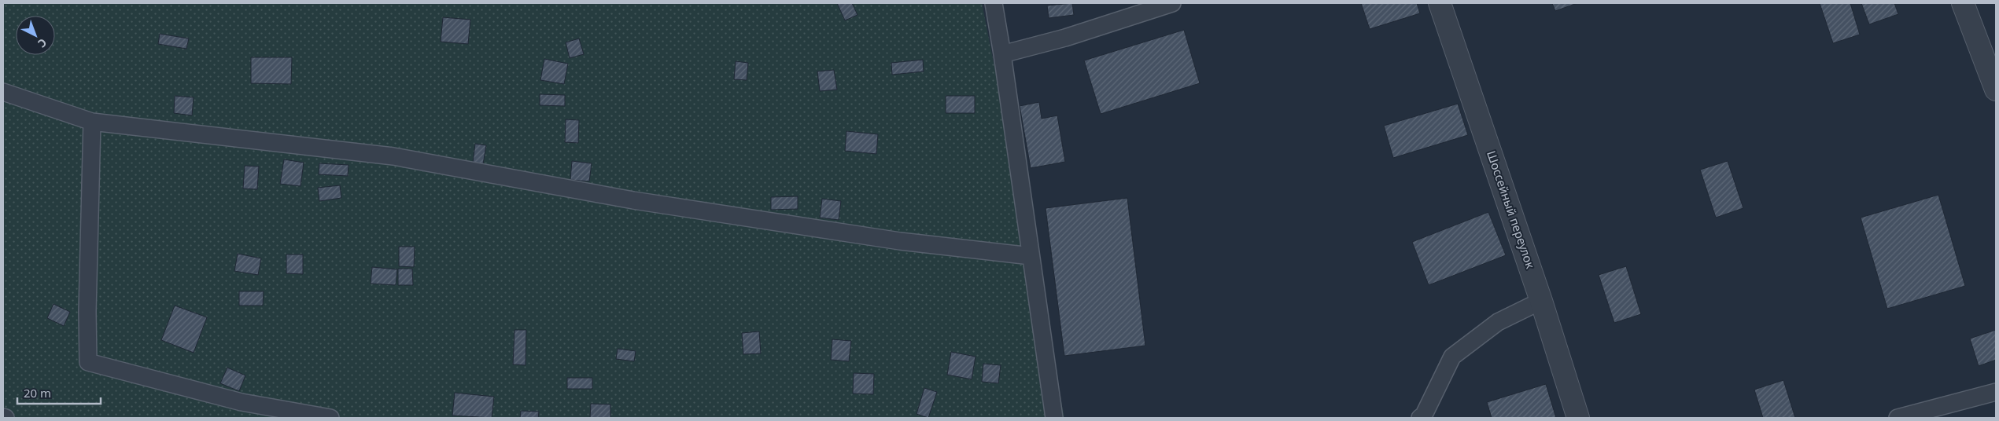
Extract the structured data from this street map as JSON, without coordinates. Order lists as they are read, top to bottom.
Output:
{
  "streets": {
    "street": ["Шоссейный переулок"]
  },
  "scale_bar": "20 m",
  "north": "bottom right"
}
